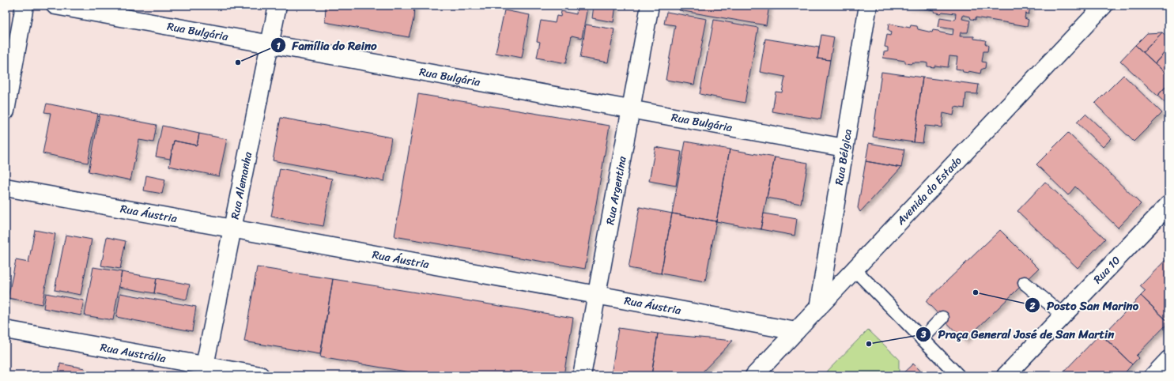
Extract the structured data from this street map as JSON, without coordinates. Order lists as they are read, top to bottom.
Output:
{
  "streets": {
    "street": [
      "Rua Bulgária",
      "Rua Bélgica",
      "Rua Alemanha",
      "Rua Argentina",
      "Avenida do Estado",
      "Rua Áustria",
      "Rua 10",
      "Rua Austrália"
    ]
  },
  "crossings": [
    ["Rua Bulgária", "Rua Bélgica"],
    ["Rua Bulgária", "Rua Alemanha"],
    ["Rua Bulgária", "Rua Argentina"],
    ["Rua Bélgica", "Avenida do Estado"],
    ["Rua Alemanha", "Rua Áustria"],
    ["Rua Alemanha", "Rua Austrália"],
    ["Rua Argentina", "Rua Áustria"],
    ["Avenida do Estado", "Rua Áustria"]
  ],
  "places": ["Família do Reino", "Posto San Marino", "Praça General José de San Martin"]
}
